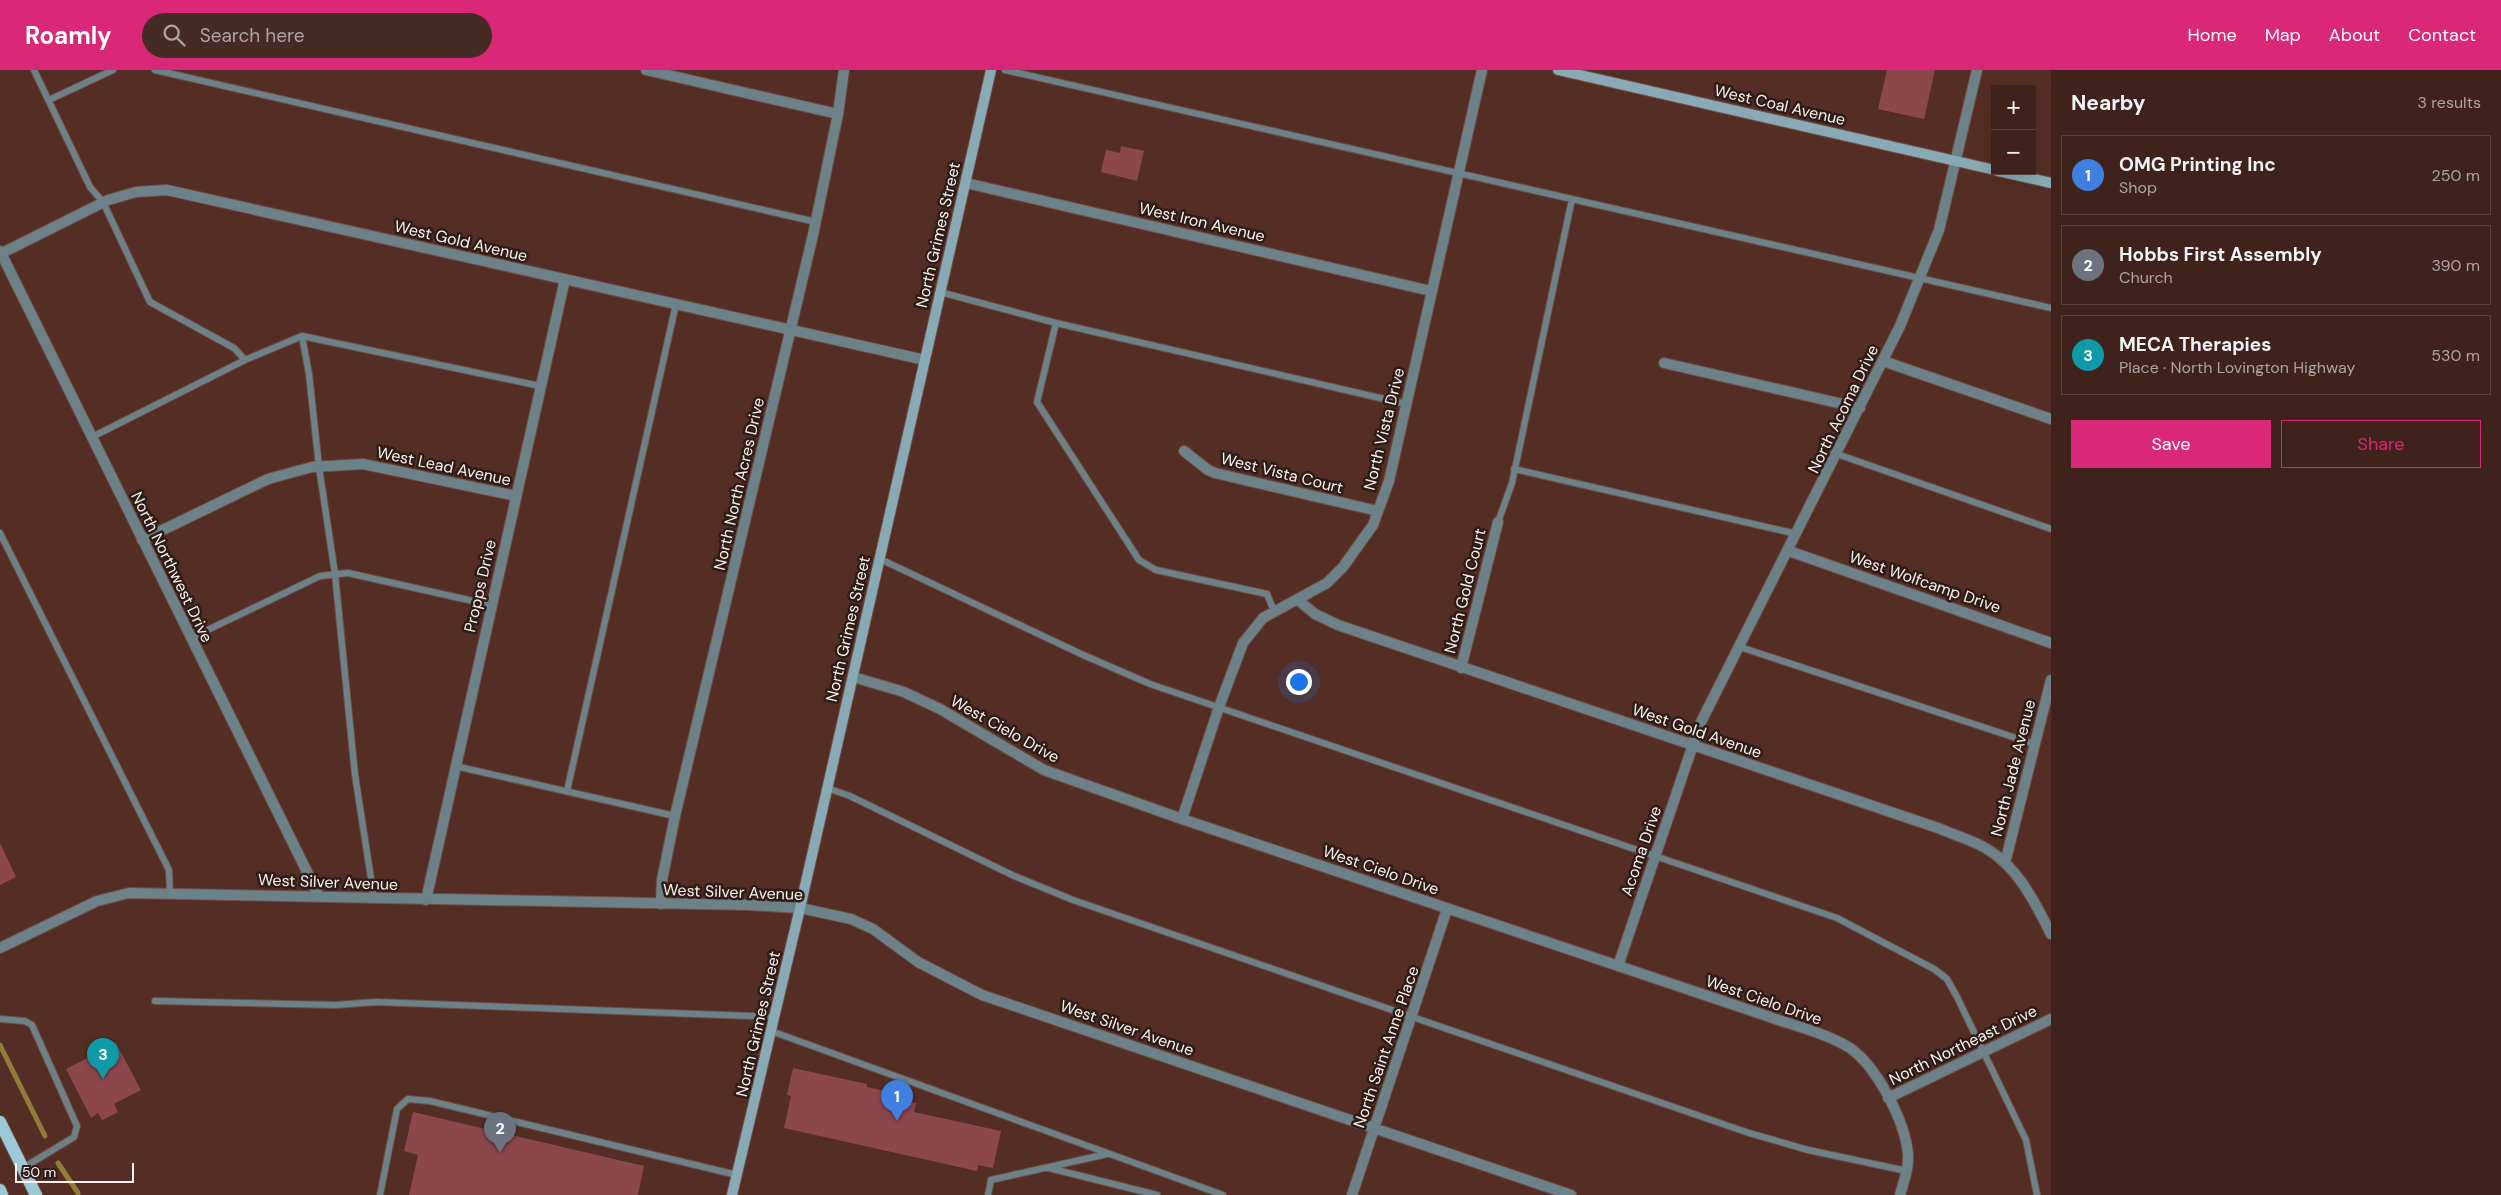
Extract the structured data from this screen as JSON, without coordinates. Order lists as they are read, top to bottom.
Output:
{
  "streets": {
    "main road": ["West Coal Avenue", "North Grimes Street"],
    "street": [
      "West Iron Avenue",
      "West Gold Avenue",
      "North Acoma Drive",
      "North Vista Drive",
      "West Lead Avenue",
      "West Vista Court",
      "North North Acres Drive",
      "North Northwest Drive",
      "West Wolfcamp Drive",
      "Propps Drive",
      "North Gold Court",
      "West Cielo Drive",
      "North Jade Avenue",
      "Acoma Drive",
      "West Silver Avenue",
      "North Northeast Drive",
      "North Saint Anne Place"
    ]
  },
  "crossings": [
    ["West Coal Avenue", "North Acoma Drive"],
    ["West Iron Avenue", "North Grimes Street"],
    ["West Iron Avenue", "North Vista Drive"],
    ["North Grimes Street", "West Gold Avenue"],
    ["North Grimes Street", "West Cielo Drive"],
    ["North Grimes Street", "West Silver Avenue"],
    ["West Gold Avenue", "North Acoma Drive"],
    ["West Gold Avenue", "North Vista Drive"],
    ["West Gold Avenue", "North North Acres Drive"],
    ["West Gold Avenue", "North Northwest Drive"],
    ["West Gold Avenue", "Propps Drive"],
    ["West Gold Avenue", "North Gold Court"],
    ["West Gold Avenue", "North Jade Avenue"],
    ["West Gold Avenue", "Acoma Drive"],
    ["North Acoma Drive", "West Wolfcamp Drive"],
    ["North Acoma Drive", "Acoma Drive"],
    ["North Vista Drive", "West Vista Court"],
    ["North Vista Drive", "West Cielo Drive"],
    ["West Lead Avenue", "North Northwest Drive"],
    ["West Lead Avenue", "Propps Drive"],
    ["North North Acres Drive", "West Silver Avenue"],
    ["North Northwest Drive", "West Silver Avenue"],
    ["Propps Drive", "West Silver Avenue"],
    ["West Cielo Drive", "Acoma Drive"],
    ["West Cielo Drive", "North Northeast Drive"],
    ["West Cielo Drive", "North Saint Anne Place"],
    ["West Silver Avenue", "North Saint Anne Place"]
  ],
  "scale_bar": "50 m",
  "page": {
    "header": "Roamly",
    "search": "Search here",
    "nav": [
      "Home",
      "Map",
      "About",
      "Contact"
    ],
    "heading": ["Nearby", "3 results"],
    "map_buttons": ["+", "−"],
    "list": [
      {
        "mark": "1",
        "name": "OMG Printing Inc",
        "note": "Shop",
        "value": "250 m"
      },
      {
        "mark": "2",
        "name": "Hobbs First Assembly",
        "note": "Church",
        "value": "390 m"
      },
      {
        "mark": "3",
        "name": "MECA Therapies",
        "note": "Place · North Lovington Highway",
        "value": "530 m"
      }
    ],
    "buttons": ["Save", "Share"],
    "pins": ["3", "1", "2"],
    "scale": "50 m"
  }
}
